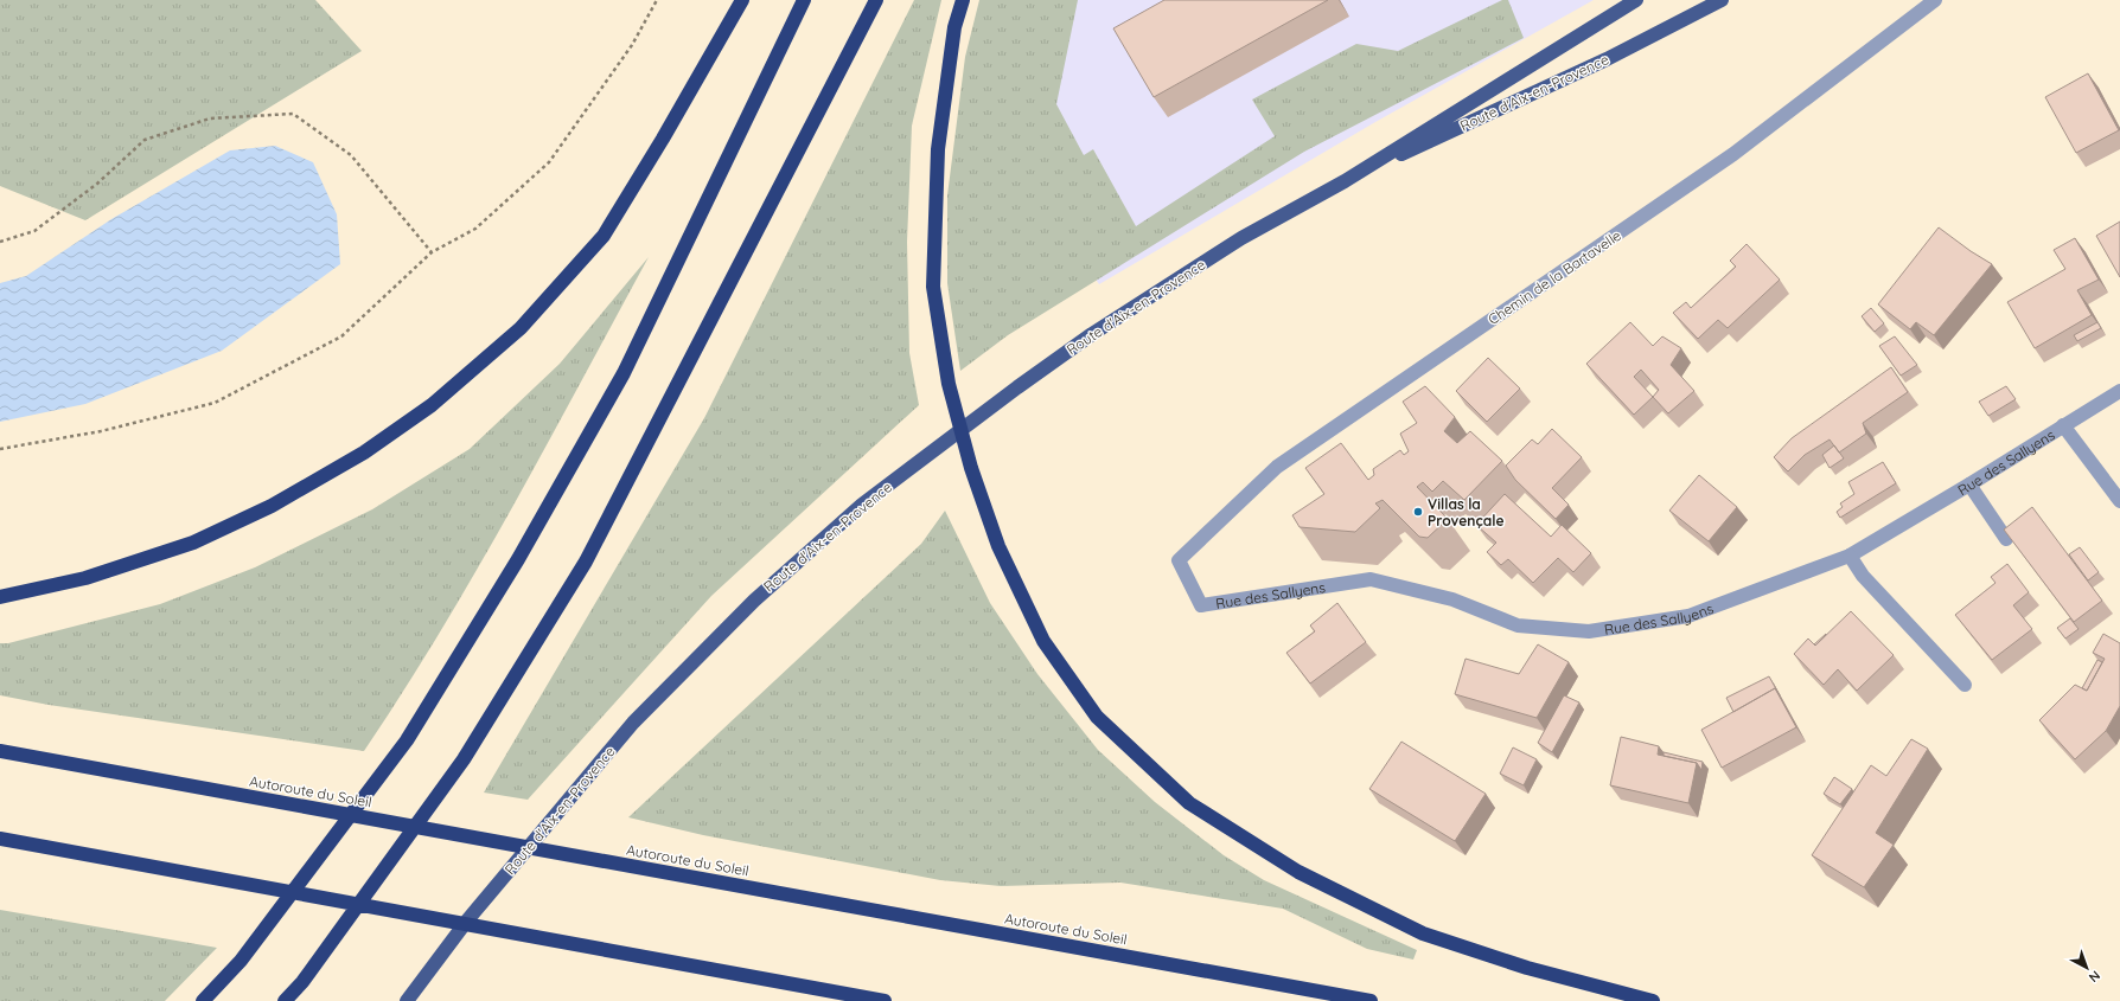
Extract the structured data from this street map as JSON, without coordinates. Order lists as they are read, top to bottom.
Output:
{
  "streets": {
    "highway": ["Autoroute du Soleil"],
    "main road": ["Route d'Aix-en-Provence"],
    "street": ["Chemin de la Bartavelle", "Rue des Sallyens"]
  },
  "crossings": [
    ["Chemin de la Bartavelle", "Rue des Sallyens"]
  ],
  "places": ["Villas la Provençale"],
  "north": "bottom right"
}
